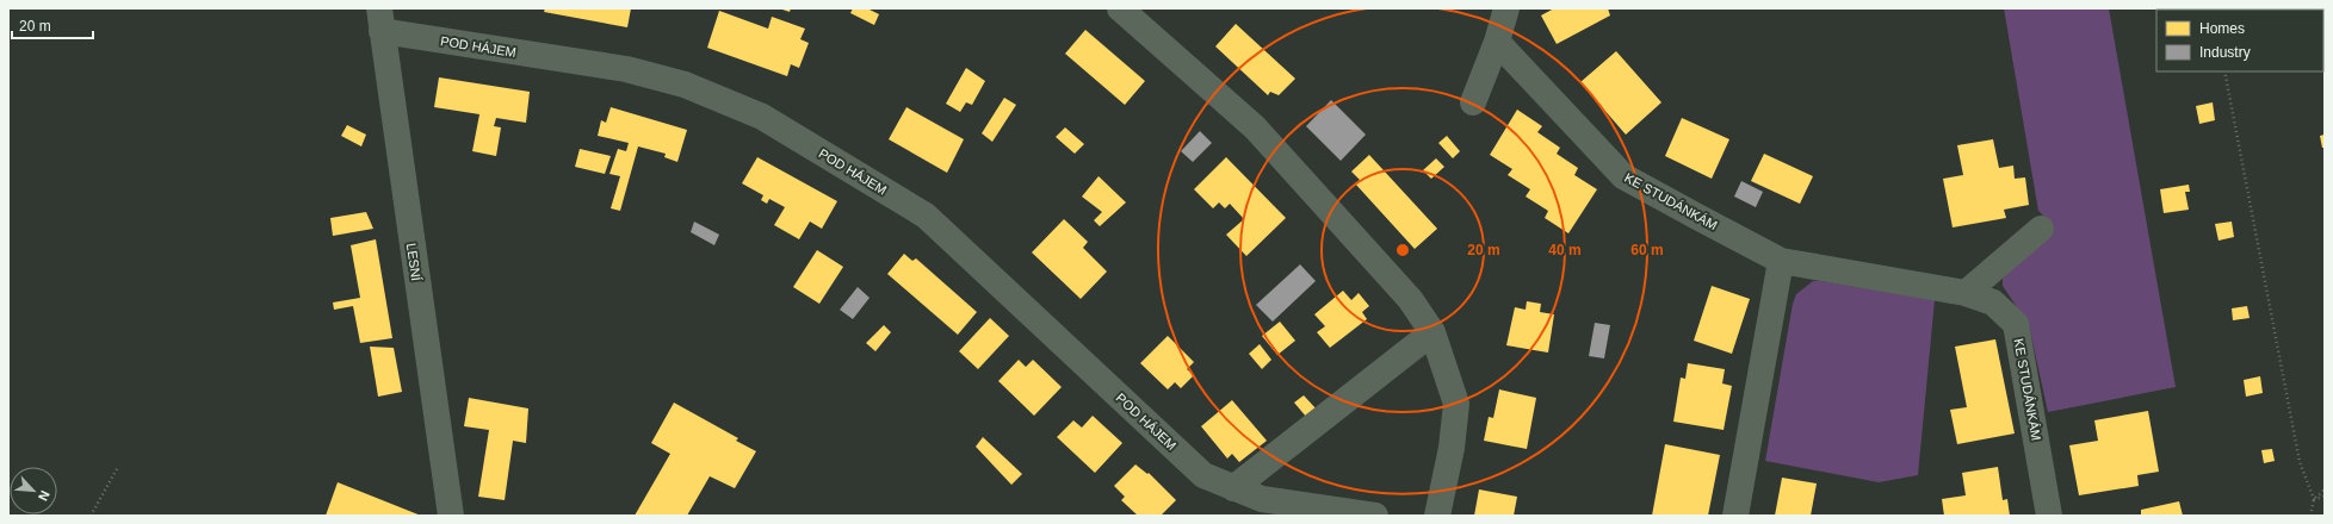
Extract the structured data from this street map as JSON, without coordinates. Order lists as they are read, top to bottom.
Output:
{
  "streets": {
    "street": ["POD HÁJEM", "KE STUDÁNKÁM", "LESNÍ"]
  },
  "crossings": [
    ["POD HÁJEM", "LESNÍ"]
  ],
  "legend": ["Homes", "Industry"],
  "scale_bar": "20 m",
  "north": "bottom right",
  "rings": ["20 m", "40 m", "60 m"]
}
